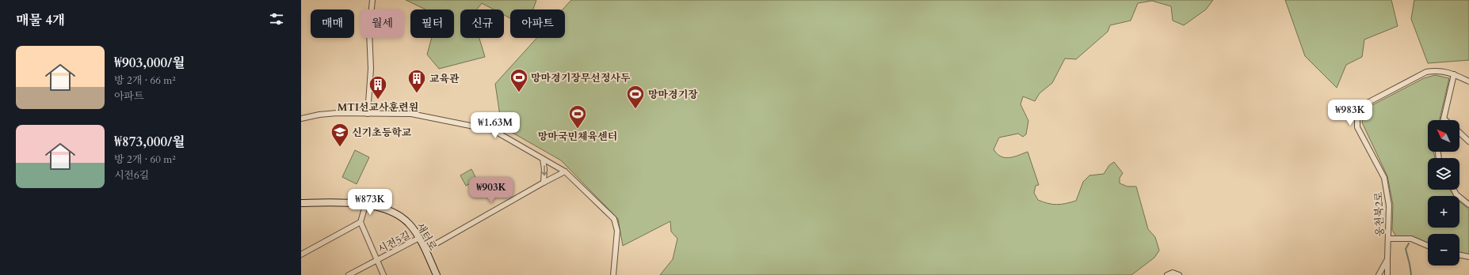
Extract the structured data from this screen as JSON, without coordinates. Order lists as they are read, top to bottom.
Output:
{
  "streets": {
    "street": ["웅천북2로", "새터로", "시전5길"]
  },
  "crossings": [
    ["새터로", "시전5길"]
  ],
  "places": {
    "sports": ["망마경기장무선정사두", "망마경기장", "망마국민체육센터"],
    "building": ["교육관", "MTI선교사훈련원"],
    "school or university": ["신기초등학교"]
  },
  "north": "top left",
  "page": {
    "heading": "매물 4개",
    "chip": [
      "매매",
      "월세",
      "필터",
      "신규",
      "아파트"
    ],
    "list": [
      {
        "name": "₩903,000/월",
        "note": "방 2개 · 66 m² · 아파트"
      },
      {
        "name": "₩873,000/월",
        "note": "방 2개 · 60 m² · 시전6길"
      }
    ],
    "price": [
      "₩983K",
      "₩1.63M",
      "₩903K",
      "₩873K"
    ],
    "map_buttons": ["+", "−"]
  }
}
